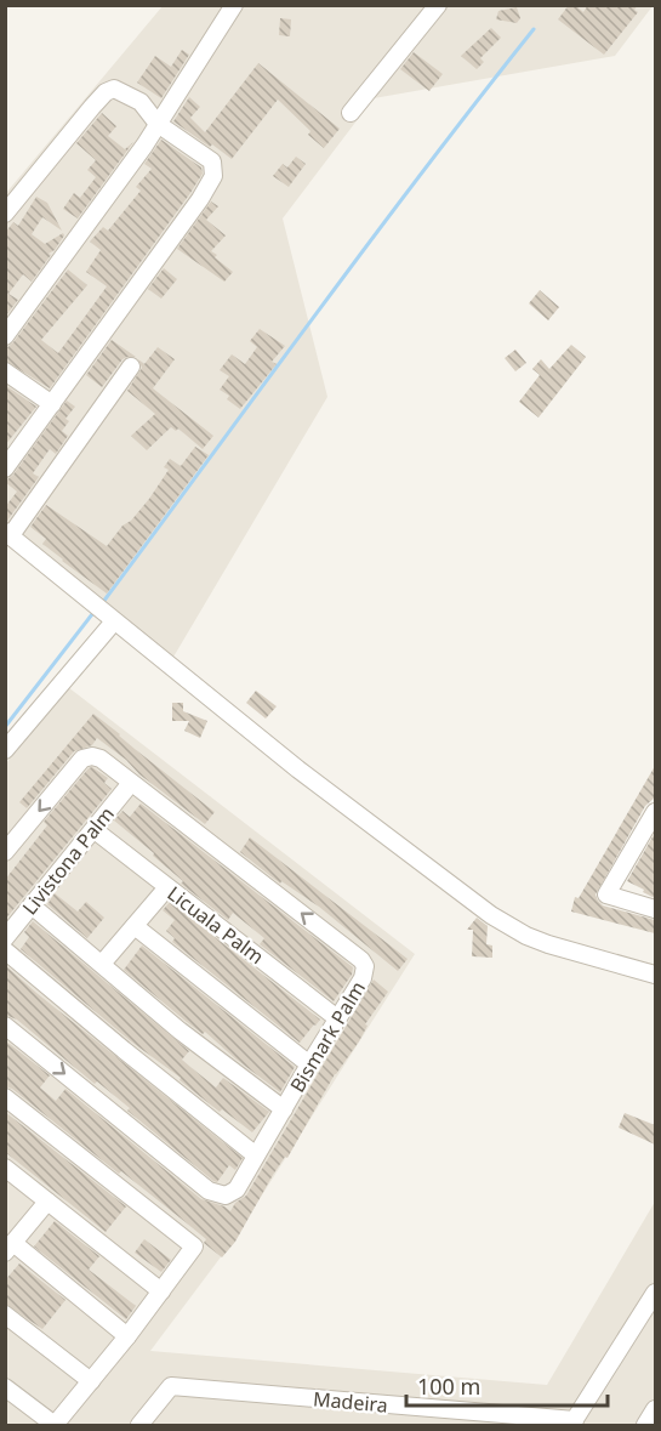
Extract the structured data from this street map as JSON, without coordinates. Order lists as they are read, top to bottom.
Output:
{
  "streets": {
    "street": [
      "Livistona Palm",
      "Licuala Palm",
      "Bismark Palm",
      "Madeira"
    ]
  },
  "crossings": [
    ["Livistona Palm", "Licuala Palm"],
    ["Livistona Palm", "Bismark Palm"],
    ["Licuala Palm", "Bismark Palm"]
  ],
  "scale_bar": "100 m"
}
